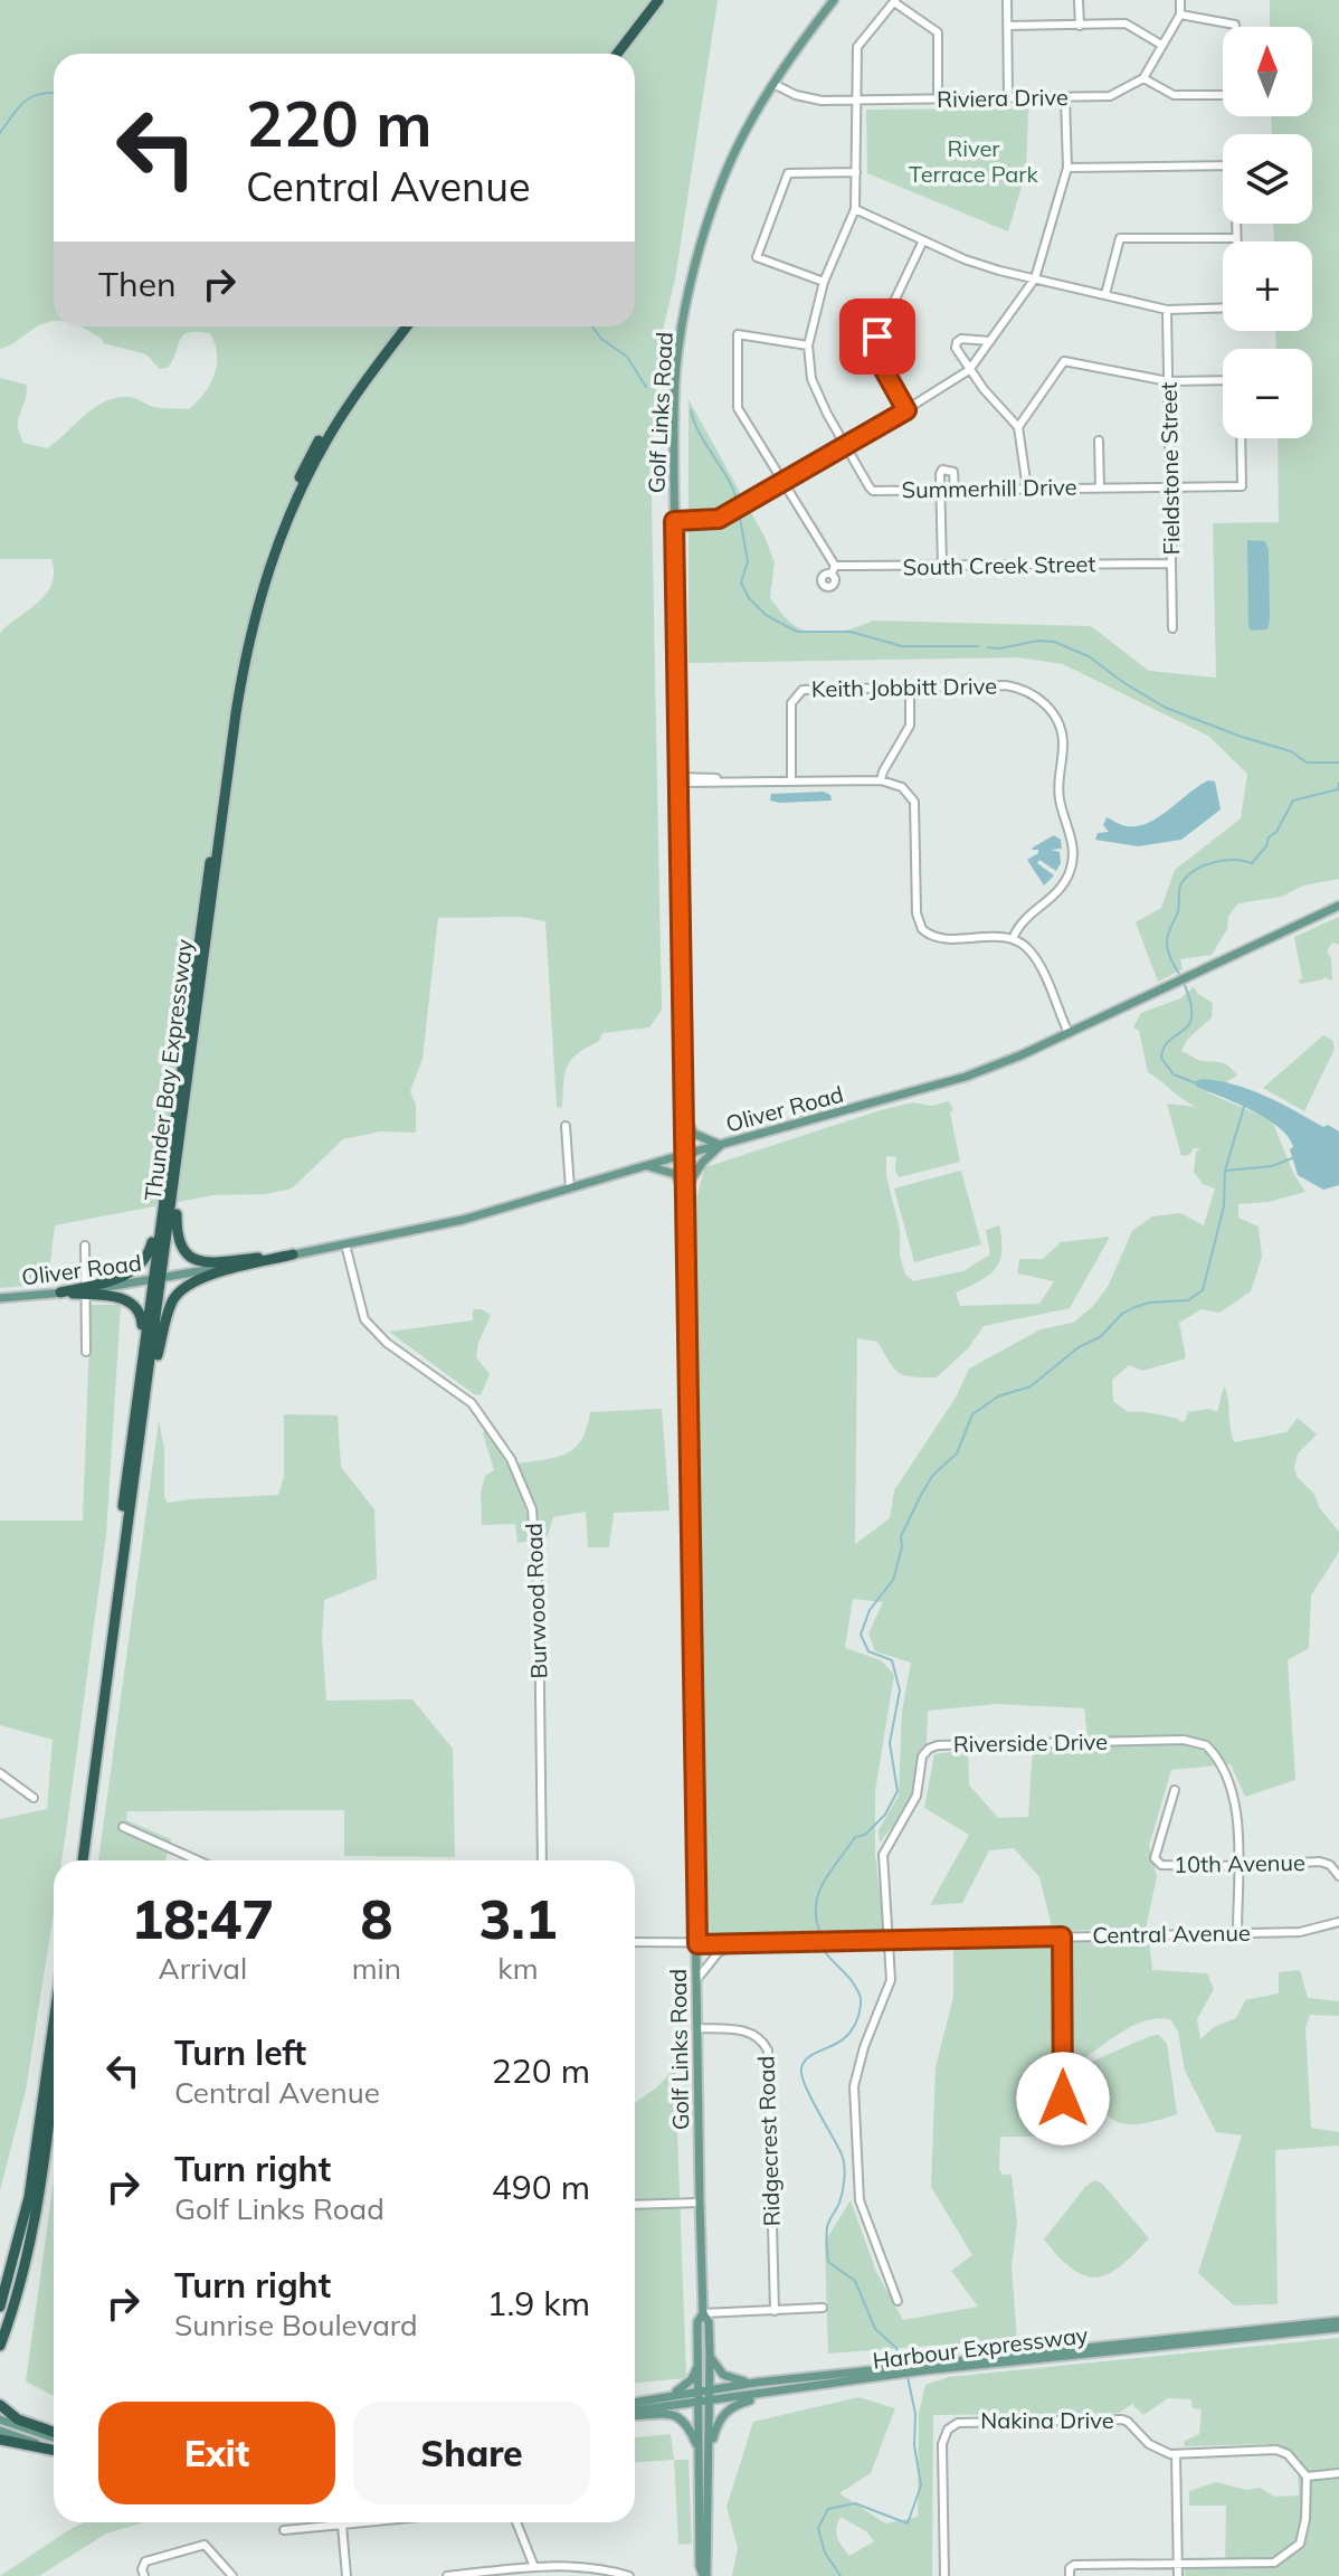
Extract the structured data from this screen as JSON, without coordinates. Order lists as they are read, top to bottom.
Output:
{
  "streets": {
    "highway": ["Thunder Bay Expressway"],
    "main road": ["Golf Links Road", "Oliver Road", "Harbour Expressway"],
    "street": [
      "Riviera Drive",
      "Fieldstone Street",
      "Summerhill Drive",
      "South Creek Street",
      "Keith Jobbitt Drive",
      "Burwood Road",
      "Riverside Drive",
      "10th Avenue",
      "Central Avenue",
      "Ridgecrest Road",
      "Nakina Drive"
    ]
  },
  "crossings": [
    ["Riviera Drive", "Golf Links Road"],
    ["Riviera Drive", "Summerhill Drive"],
    ["Golf Links Road", "Oliver Road"],
    ["Golf Links Road", "Central Avenue"],
    ["Golf Links Road", "Ridgecrest Road"],
    ["Golf Links Road", "Harbour Expressway"],
    ["Fieldstone Street", "Summerhill Drive"],
    ["Fieldstone Street", "South Creek Street"],
    ["Thunder Bay Expressway", "Oliver Road"],
    ["Oliver Road", "Burwood Road"],
    ["Riverside Drive", "10th Avenue"],
    ["Riverside Drive", "Central Avenue"]
  ],
  "parks": ["River Terrace Park"],
  "north": "top",
  "page": {
    "map_buttons": ["+", "−"],
    "turn": ["220 m", "Central Avenue"],
    "then": "Then",
    "eta": [
      "18:47",
      "Arrival",
      "8",
      "min",
      "3.1",
      "km"
    ],
    "list": [
      {
        "name": "Turn left",
        "note": "Central Avenue",
        "value": "220 m"
      },
      {
        "name": "Turn right",
        "note": "Golf Links Road",
        "value": "490 m"
      },
      {
        "name": "Turn right",
        "note": "Sunrise Boulevard",
        "value": "1.9 km"
      }
    ],
    "buttons": ["Exit", "Share"]
  }
}
